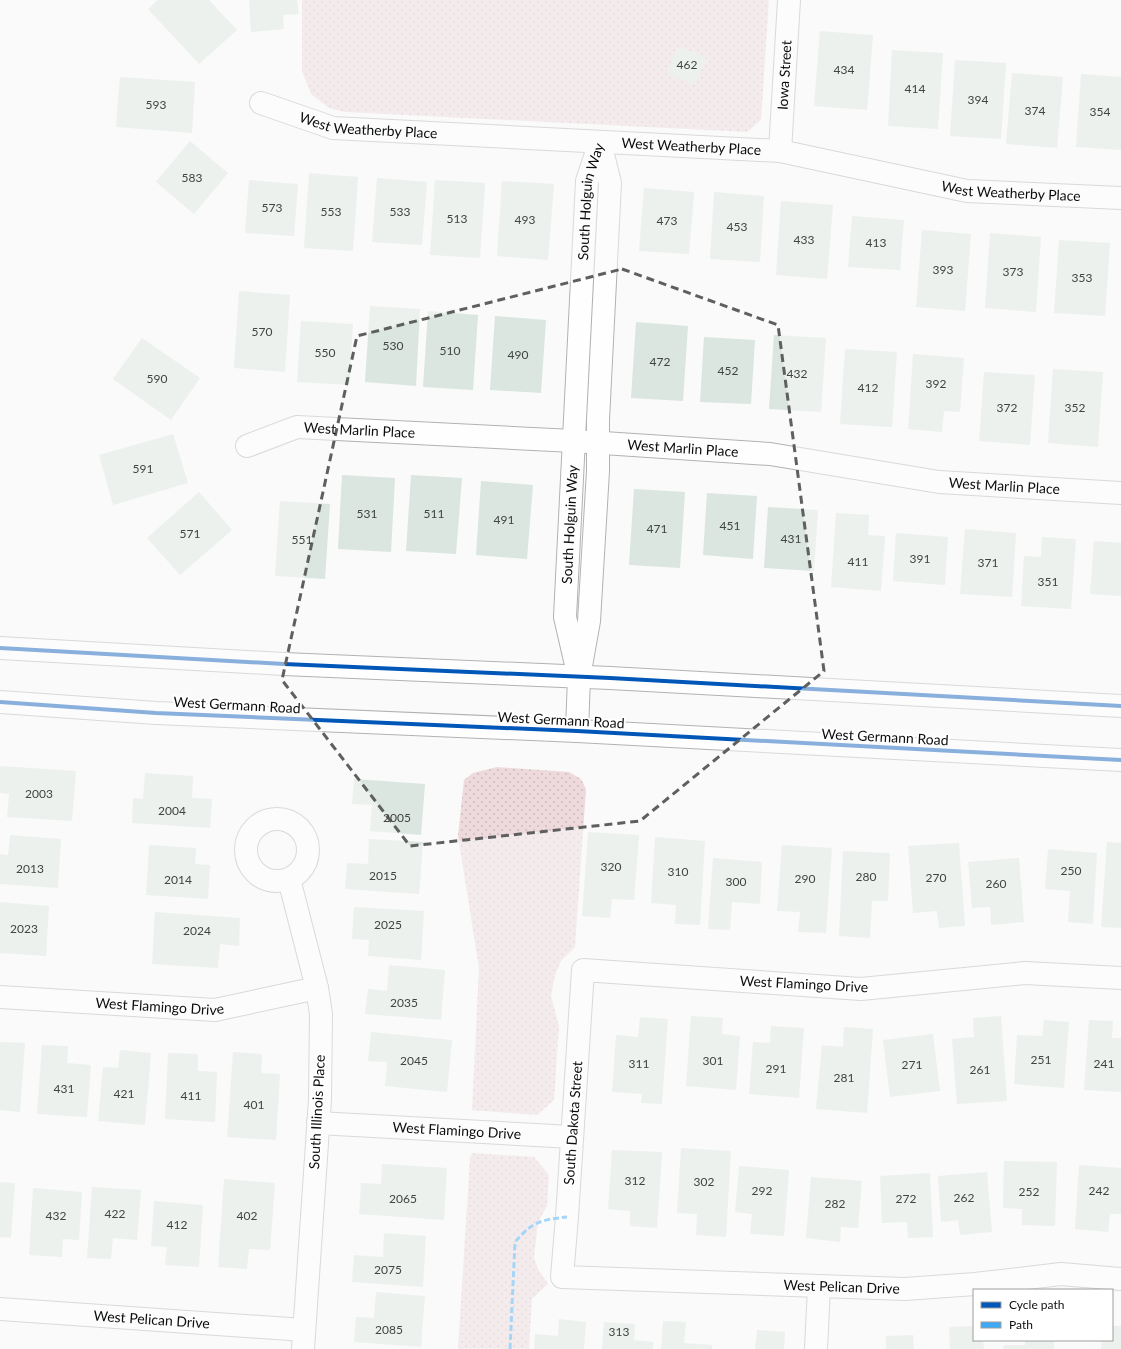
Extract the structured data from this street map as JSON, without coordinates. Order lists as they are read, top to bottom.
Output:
{
  "streets": {
    "street": [
      "Iowa Street",
      "West Weatherby Place",
      "South Holguin Way",
      "West Marlin Place",
      "West Germann Road",
      "West Flamingo Drive",
      "South Illinois Place",
      "South Dakota Street",
      "West Pelican Drive"
    ]
  },
  "crossings": [
    ["Iowa Street", "West Weatherby Place"],
    ["West Weatherby Place", "South Holguin Way"],
    ["South Holguin Way", "West Marlin Place"],
    ["South Holguin Way", "West Germann Road"],
    ["West Flamingo Drive", "South Illinois Place"],
    ["West Flamingo Drive", "South Dakota Street"],
    ["South Illinois Place", "West Pelican Drive"],
    ["South Dakota Street", "West Pelican Drive"]
  ],
  "house_numbers": [
    "462",
    "434",
    "414",
    "394",
    "593",
    "374",
    "354",
    "583",
    "573",
    "553",
    "533",
    "513",
    "493",
    "473",
    "453",
    "433",
    "413",
    "393",
    "373",
    "353",
    "570",
    "530",
    "510",
    "550",
    "490",
    "472",
    "452",
    "432",
    "590",
    "392",
    "412",
    "372",
    "352",
    "591",
    "531",
    "511",
    "491",
    "451",
    "471",
    "571",
    "431",
    "551",
    "391",
    "411",
    "371",
    "351",
    "2003",
    "2004",
    "2005",
    "320",
    "2013",
    "250",
    "310",
    "2015",
    "280",
    "270",
    "290",
    "2014",
    "300",
    "260",
    "2025",
    "2023",
    "2024",
    "2035",
    "251",
    "2045",
    "301",
    "311",
    "241",
    "271",
    "291",
    "261",
    "281",
    "431",
    "421",
    "411",
    "401",
    "312",
    "302",
    "292",
    "242",
    "252",
    "262",
    "2065",
    "272",
    "282",
    "422",
    "432",
    "402",
    "412",
    "2075",
    "2085",
    "313"
  ],
  "legend": ["Cycle path", "Path"]
}
